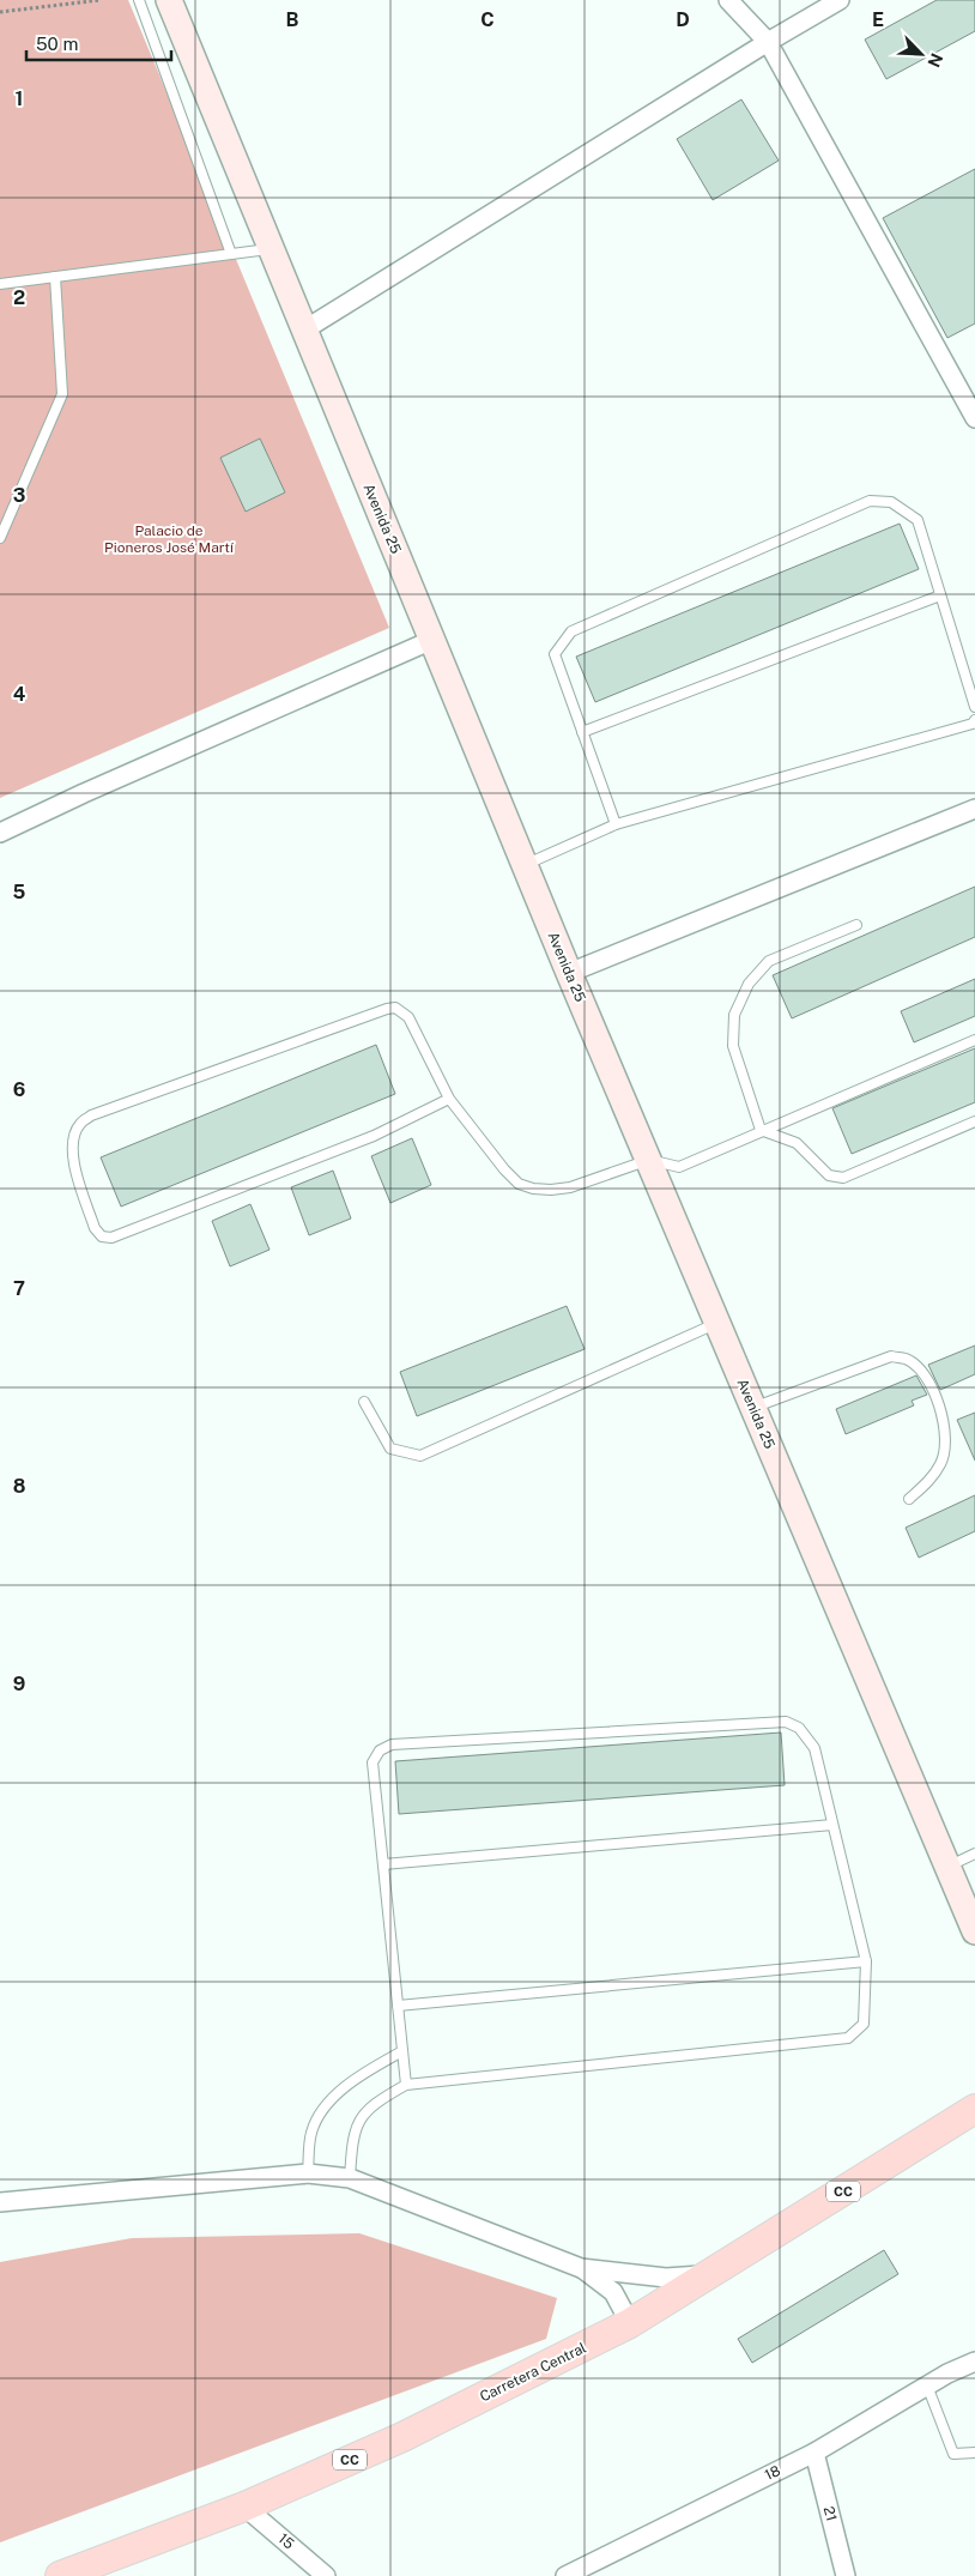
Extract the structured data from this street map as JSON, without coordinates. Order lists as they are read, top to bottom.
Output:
{
  "streets": {
    "main road": ["CC", "Carretera Central"],
    "street": [
      "Avenida 25",
      "18",
      "21",
      "15"
    ]
  },
  "crossings": [
    ["Carretera Central", "15"],
    ["18", "21"]
  ],
  "parks": ["Palacio de Pioneros José Martí"],
  "scale_bar": "50 m",
  "north": "bottom right",
  "grid": {
    "columns": [
      "B",
      "C",
      "D",
      "E"
    ],
    "rows": [
      "1",
      "2",
      "3",
      "4",
      "5",
      "6",
      "7",
      "8",
      "9"
    ]
  }
}
